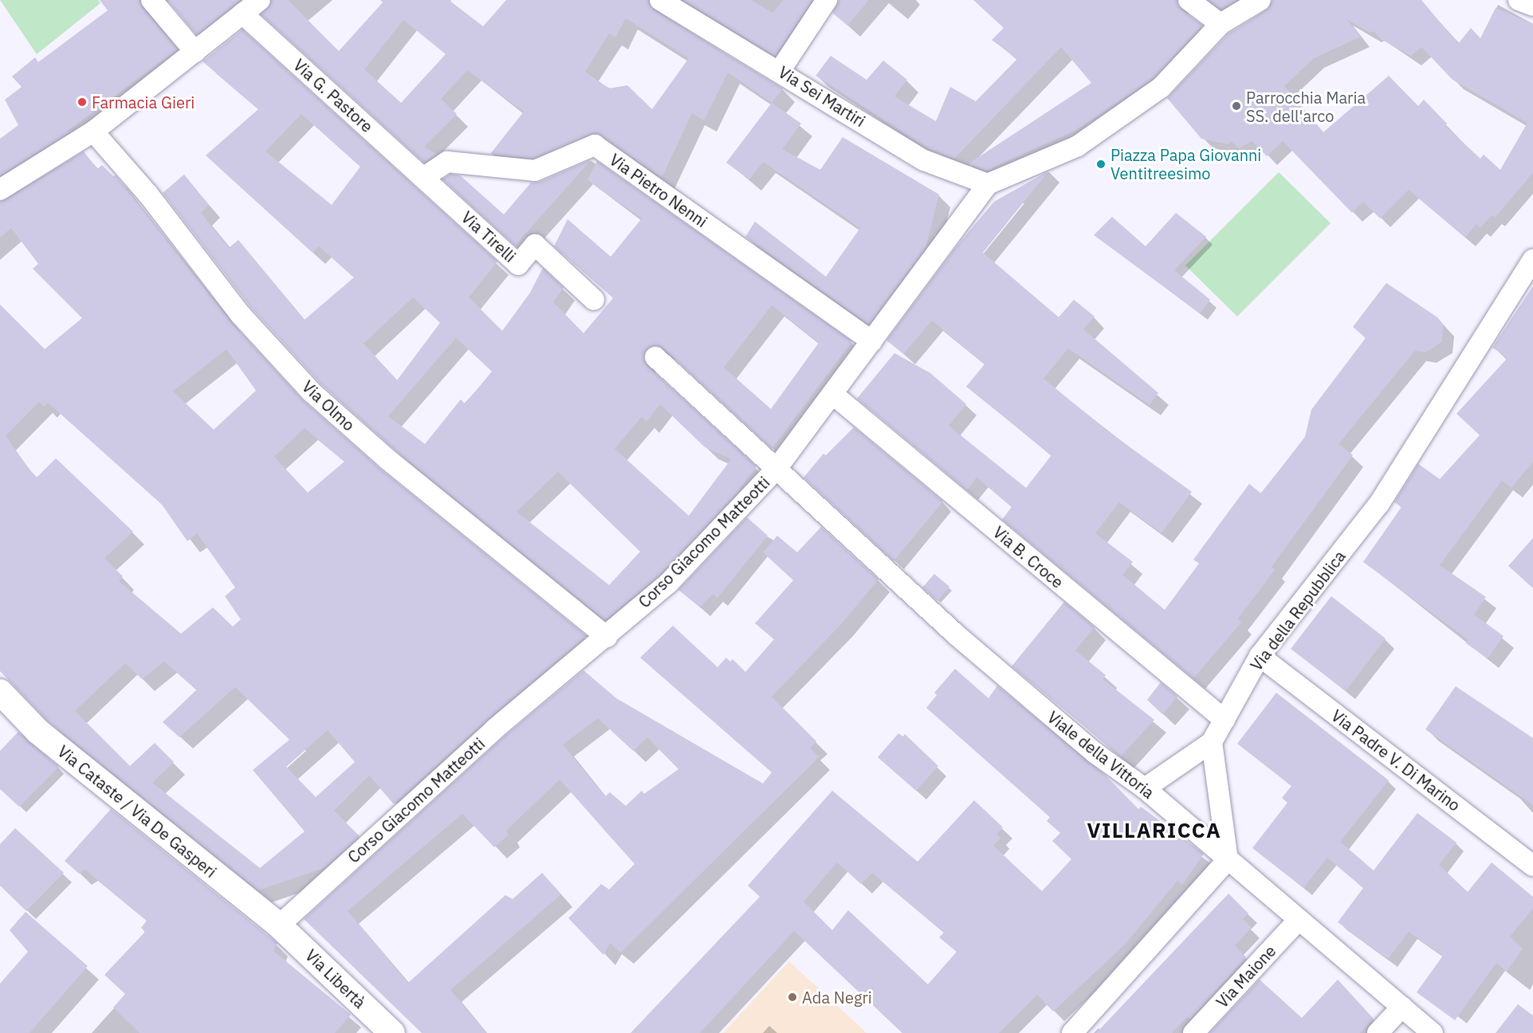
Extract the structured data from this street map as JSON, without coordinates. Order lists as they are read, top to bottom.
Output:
{
  "streets": {
    "street": [
      "Via G. Pastore",
      "Via Sei Martiri",
      "Via Pietro Nenni",
      "Via Tirelli",
      "Via Olmo",
      "Corso Giacomo Matteotti",
      "Via B. Croce",
      "Via della Repubblica",
      "Viale della Vittoria",
      "Via Padre V. Di Marino",
      "Via Cataste / Via De Gasperi",
      "Via Maione",
      "Via Libertà"
    ]
  },
  "crossings": [
    ["Via G. Pastore", "Via Pietro Nenni"],
    ["Via G. Pastore", "Via Tirelli"],
    ["Via Sei Martiri", "Corso Giacomo Matteotti"],
    ["Via Pietro Nenni", "Via Tirelli"],
    ["Via Pietro Nenni", "Corso Giacomo Matteotti"],
    ["Via Olmo", "Corso Giacomo Matteotti"],
    ["Corso Giacomo Matteotti", "Via B. Croce"],
    ["Corso Giacomo Matteotti", "Viale della Vittoria"],
    ["Corso Giacomo Matteotti", "Via Cataste / Via De Gasperi"],
    ["Corso Giacomo Matteotti", "Via Libertà"],
    ["Via B. Croce", "Via della Repubblica"],
    ["Via della Repubblica", "Via Padre V. Di Marino"],
    ["Viale della Vittoria", "Via Maione"],
    ["Via Cataste / Via De Gasperi", "Via Libertà"]
  ],
  "districts": ["VILLARICCA"],
  "places": [
    "Farmacia Gieri",
    "Parrocchia Maria SS. dell'arco",
    "Piazza Papa Giovanni Ventitreesimo",
    "Ada Negri"
  ]
}
